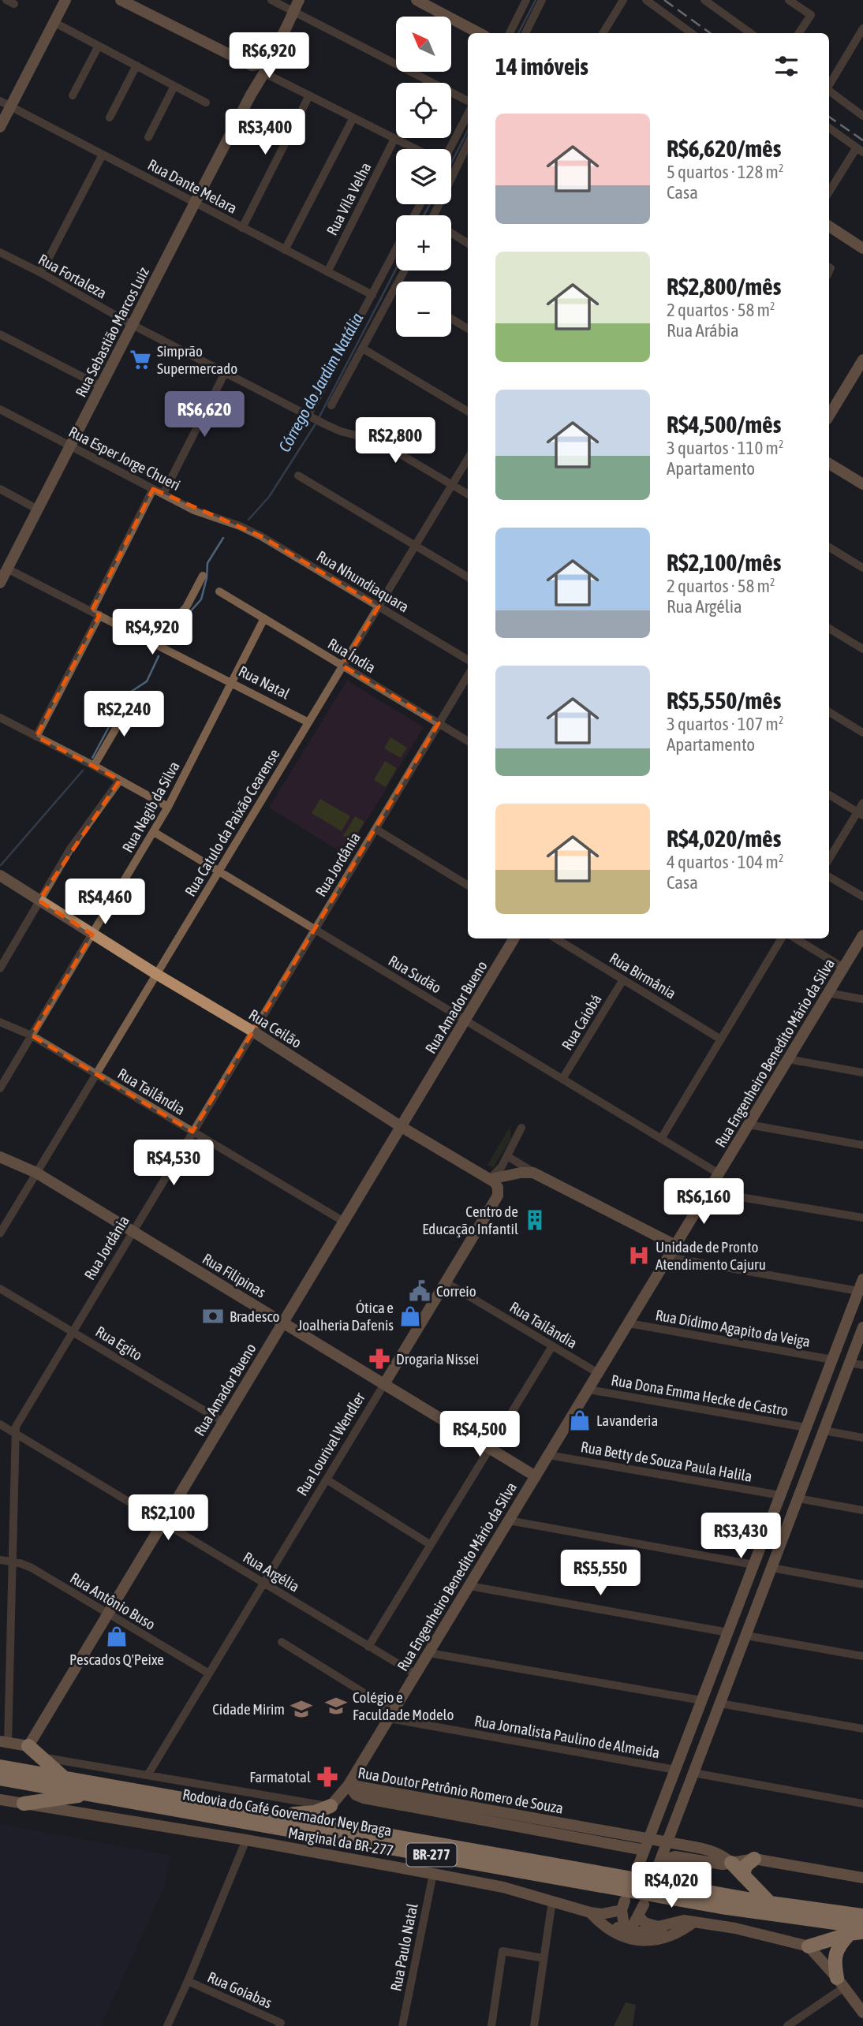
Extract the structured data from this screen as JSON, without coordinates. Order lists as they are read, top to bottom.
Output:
{
  "streets": {
    "highway": ["Rodovia do Café Governador Ney Braga", "BR-277"],
    "street": [
      "Rua Dante Melara",
      "Rua Vila Velha",
      "Rua Fortaleza",
      "Rua Sebastião Marcos Luiz",
      "Rua Esper Jorge Chueri",
      "Rua Nhundiaquara",
      "Rua Índia",
      "Rua Natal",
      "Rua Nagib da Silva",
      "Rua Catulo da Paixão Cearense",
      "Rua Jordânia",
      "Rua Sudão",
      "Rua Birmânia",
      "Rua Amador Bueno",
      "Rua Caiobá",
      "Rua Ceilão",
      "Rua Engenheiro Benedito Mário da Silva",
      "Rua Tailândia",
      "Rua Filipinas",
      "Rua Dídimo Agapito da Veiga",
      "Rua Egito",
      "Rua Dona Emma Hecke de Castro",
      "Rua Lourival Wendler",
      "Rua Betty de Souza Paula Halila",
      "Rua Argélia",
      "Rua Antônio Buso",
      "Rua Jornalista Paulino de Almeida",
      "Rua Doutor Petrônio Romero de Souza",
      "Marginal da BR-277",
      "Rua Paulo Natal",
      "Rua Goiabas"
    ]
  },
  "crossings": [
    ["Rua Dante Melara", "Rua Vila Velha"],
    ["Rua Dante Melara", "Rua Sebastião Marcos Luiz"],
    ["Rua Fortaleza", "Rua Sebastião Marcos Luiz"],
    ["Rua Fortaleza", "Rua Catulo da Paixão Cearense"],
    ["Rua Sebastião Marcos Luiz", "Rua Esper Jorge Chueri"],
    ["Rua Sebastião Marcos Luiz", "Rua Natal"],
    ["Rua Esper Jorge Chueri", "Rua Nhundiaquara"],
    ["Rua Nhundiaquara", "Rua Catulo da Paixão Cearense"],
    ["Rua Índia", "Rua Nagib da Silva"],
    ["Rua Índia", "Rua Catulo da Paixão Cearense"],
    ["Rua Índia", "Rua Jordânia"],
    ["Rua Natal", "Rua Nagib da Silva"],
    ["Rua Natal", "Rua Catulo da Paixão Cearense"],
    ["Rua Nagib da Silva", "Rua Sudão"],
    ["Rua Nagib da Silva", "Rua Ceilão"],
    ["Rua Nagib da Silva", "Rua Tailândia"],
    ["Rua Catulo da Paixão Cearense", "Rua Sudão"],
    ["Rua Catulo da Paixão Cearense", "Rua Ceilão"],
    ["Rua Catulo da Paixão Cearense", "Rua Tailândia"],
    ["Rua Catulo da Paixão Cearense", "Rua Filipinas"],
    ["Rua Jordânia", "Rua Sudão"],
    ["Rua Jordânia", "Rua Ceilão"],
    ["Rua Jordânia", "Rua Tailândia"],
    ["Rua Jordânia", "Rua Filipinas"],
    ["Rua Jordânia", "Rua Egito"],
    ["Rua Jordânia", "Rua Argélia"],
    ["Rua Jordânia", "Rua Antônio Buso"],
    ["Rua Sudão", "Rua Amador Bueno"],
    ["Rua Sudão", "Rua Caiobá"],
    ["Rua Sudão", "Rua Engenheiro Benedito Mário da Silva"],
    ["Rua Birmânia", "Rua Caiobá"],
    ["Rua Amador Bueno", "Rua Ceilão"],
    ["Rua Amador Bueno", "Rua Tailândia"],
    ["Rua Amador Bueno", "Rua Filipinas"],
    ["Rua Amador Bueno", "Rua Egito"],
    ["Rua Amador Bueno", "Rua Argélia"],
    ["Rua Amador Bueno", "Rua Antônio Buso"],
    ["Rua Ceilão", "Rua Lourival Wendler"],
    ["Rua Engenheiro Benedito Mário da Silva", "Rua Tailândia"],
    ["Rua Engenheiro Benedito Mário da Silva", "Rua Filipinas"],
    ["Rua Engenheiro Benedito Mário da Silva", "Rua Dídimo Agapito da Veiga"],
    ["Rua Engenheiro Benedito Mário da Silva", "Rua Dona Emma Hecke de Castro"],
    ["Rua Engenheiro Benedito Mário da Silva", "Rua Betty de Souza Paula Halila"],
    ["Rua Engenheiro Benedito Mário da Silva", "Rua Argélia"],
    ["Rua Engenheiro Benedito Mário da Silva", "Rua Jornalista Paulino de Almeida"],
    ["Rua Engenheiro Benedito Mário da Silva", "Rua Doutor Petrônio Romero de Souza"],
    ["Rua Tailândia", "Rua Lourival Wendler"],
    ["Rua Filipinas", "Rua Lourival Wendler"],
    ["Rua Lourival Wendler", "Rua Argélia"],
    ["Rua Lourival Wendler", "Rua Antônio Buso"],
    ["Marginal da BR-277", "BR-277"],
    ["Marginal da BR-277", "Rua Paulo Natal"]
  ],
  "water": ["Córrego do Jardim Natália"],
  "places": {
    "supermarket": ["Simprão Supermercado"],
    "building": ["Centro de Educação Infantil"],
    "hospital": ["Unidade de Pronto Atendimento Cajuru"],
    "public building": ["Correio"],
    "bank": ["Bradesco"],
    "shop": ["Ótica e Joalheria Dafenis", "Lavanderia", "Pescados Q'Peixe"],
    "pharmacy": ["Drogaria Nissei", "Farmatotal"],
    "school or university": ["Colégio e Faculdade Modelo", "Cidade Mirim"]
  },
  "north": "top left",
  "page": {
    "map_buttons": ["+", "−"],
    "price": [
      "R$6,920",
      "R$3,400",
      "R$6,620",
      "R$2,800",
      "R$4,920",
      "R$2,240",
      "R$4,460",
      "R$4,530",
      "R$6,160",
      "R$4,500",
      "R$2,100",
      "R$3,430",
      "R$5,550",
      "R$4,020"
    ],
    "heading": "14 imóveis",
    "list": [
      {
        "name": "R$6,620/mês",
        "note": "5 quartos · 128 m² · Casa"
      },
      {
        "name": "R$2,800/mês",
        "note": "2 quartos · 58 m² · Rua Arábia"
      },
      {
        "name": "R$4,500/mês",
        "note": "3 quartos · 110 m² · Apartamento"
      },
      {
        "name": "R$2,100/mês",
        "note": "2 quartos · 58 m² · Rua Argélia"
      },
      {
        "name": "R$5,550/mês",
        "note": "3 quartos · 107 m² · Apartamento"
      },
      {
        "name": "R$4,020/mês",
        "note": "4 quartos · 104 m² · Casa"
      }
    ]
  }
}
